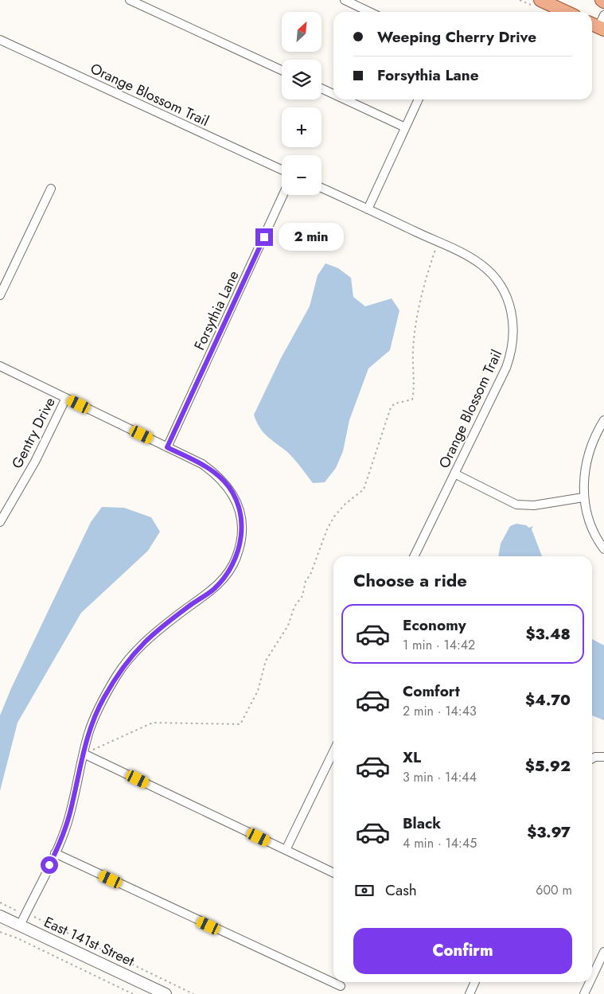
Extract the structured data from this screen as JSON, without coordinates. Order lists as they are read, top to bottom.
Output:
{
  "streets": {
    "street": [
      "Orange Blossom Trail",
      "Forsythia Lane",
      "Gentry Drive",
      "East 141st Street"
    ]
  },
  "north": "top right",
  "page": {
    "map_buttons": ["+", "−"],
    "banner": ["Weeping Cherry Drive", "Forsythia Lane"],
    "bubble": "2 min",
    "heading": "Choose a ride",
    "list": [
      {
        "name": "Economy",
        "note": "1 min · 14:42",
        "value": "$3.48"
      },
      {
        "name": "Comfort",
        "note": "2 min · 14:43",
        "value": "$4.70"
      },
      {
        "name": "XL",
        "note": "3 min · 14:44",
        "value": "$5.92"
      },
      {
        "name": "Black",
        "note": "4 min · 14:45",
        "value": "$3.97"
      }
    ],
    "pay": ["Cash", "600 m"],
    "buttons": "Confirm"
  }
}
